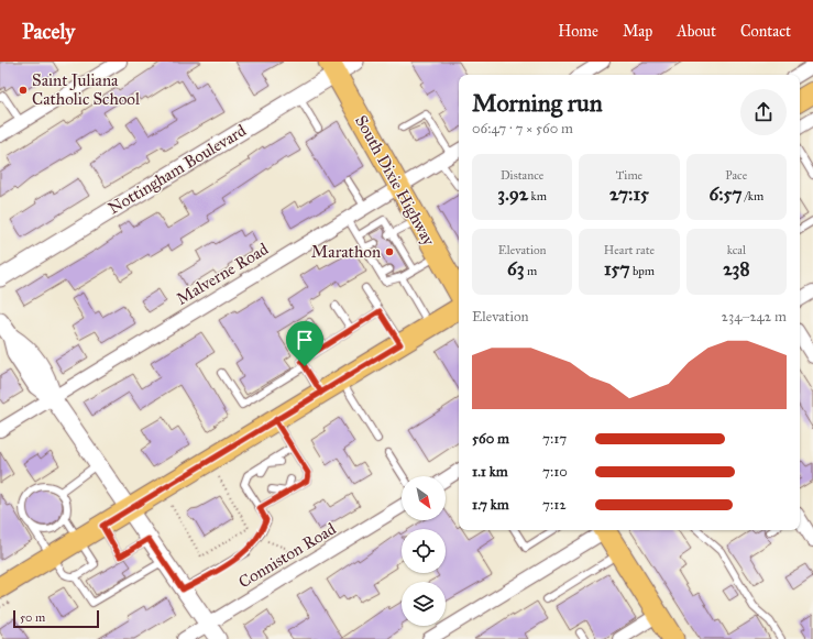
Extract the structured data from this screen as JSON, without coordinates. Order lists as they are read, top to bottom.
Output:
{
  "streets": {
    "main road": ["South Dixie Highway"],
    "street": ["Nottingham Boulevard", "Malverne Road", "Conniston Road"]
  },
  "crossings": [
    ["Nottingham Boulevard", "South Dixie Highway"],
    ["South Dixie Highway", "Malverne Road"]
  ],
  "places": ["Saint Juliana Catholic School", "Marathon"],
  "scale_bar": "50 m",
  "north": "bottom right",
  "page": {
    "header": "Pacely",
    "nav": [
      "Home",
      "Map",
      "About",
      "Contact"
    ],
    "heading": ["Morning run", "06:47 · 7 × 560 m"],
    "stats": [
      ["Distance", "3.92 km"],
      ["Time", "27:15"],
      ["Pace", "6:57 /km"],
      ["Elevation", "63 m"],
      ["Heart rate", "157 bpm"],
      ["kcal", "238"]
    ],
    "chart": ["Elevation", "234–242 m"],
    "list": [
      {
        "name": "560 m",
        "note": "7:17"
      },
      {
        "name": "1.1 km",
        "note": "7:10"
      },
      {
        "name": "1.7 km",
        "note": "7:12"
      }
    ],
    "scale": "50 m"
  }
}
